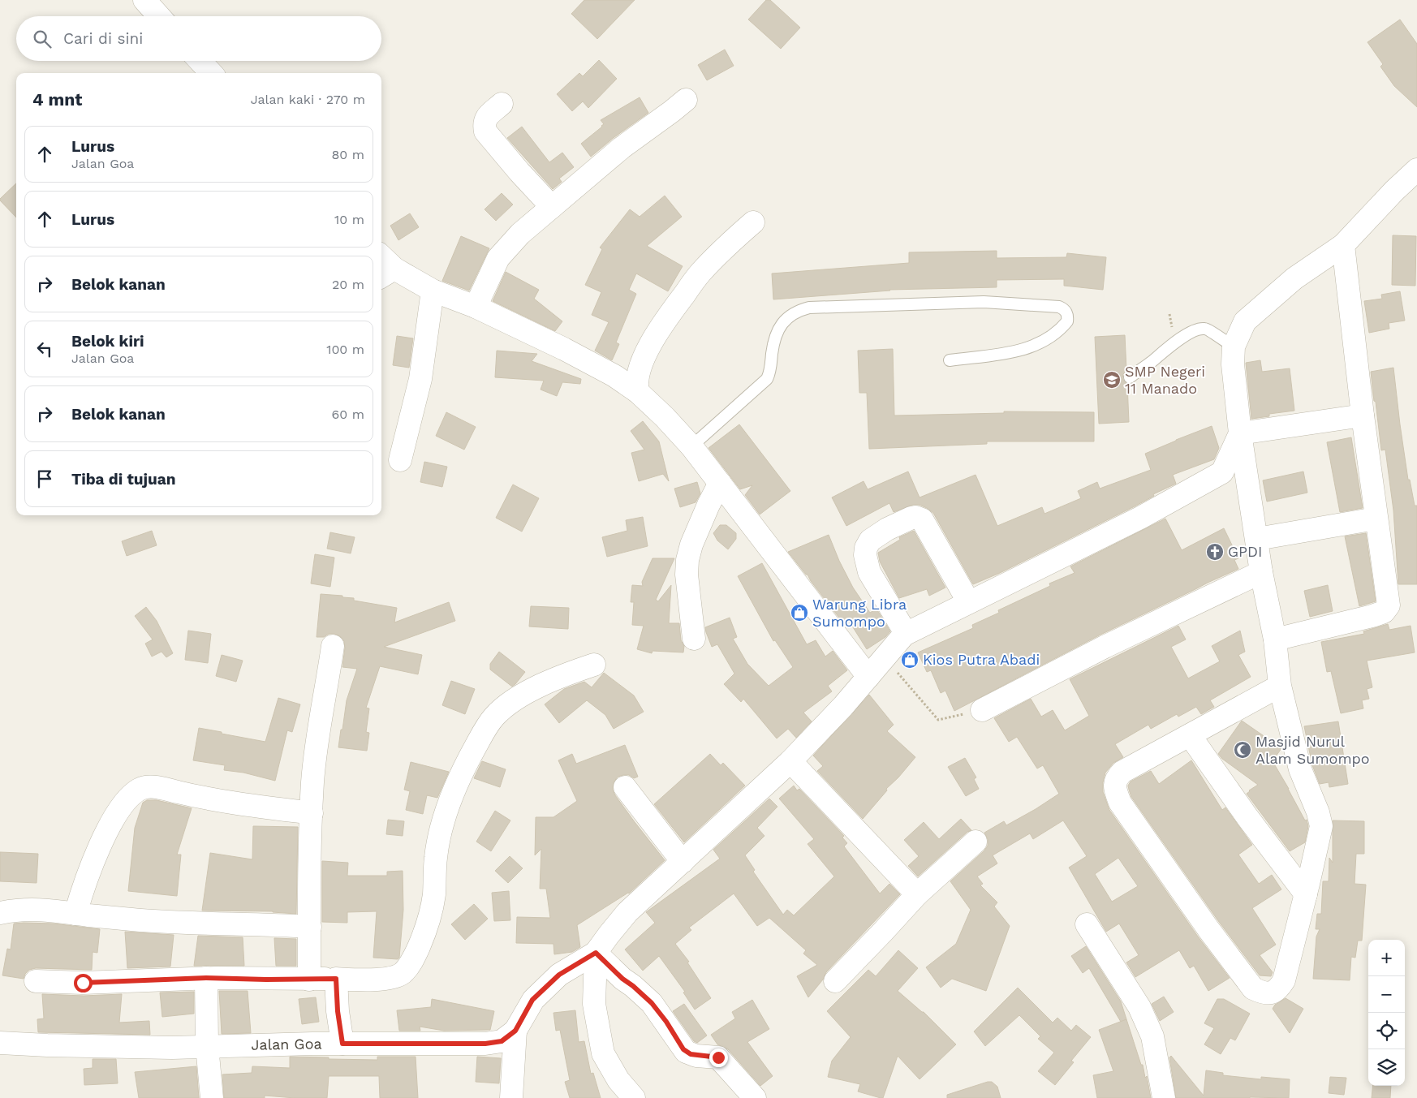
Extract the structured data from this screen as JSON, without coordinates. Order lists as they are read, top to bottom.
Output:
{
  "streets": {
    "street": ["Jalan Goa"]
  },
  "places": {
    "school or university": ["SMP Negeri 11 Manado"],
    "church": ["GPDI"],
    "shop": ["Warung Libra Sumompo", "Kios Putra Abadi"],
    "mosque": ["Masjid Nurul Alam Sumompo"]
  },
  "page": {
    "search": "Cari di sini",
    "heading": ["4 mnt", "Jalan kaki · 270 m"],
    "list": [
      ["Lurus", "Jalan Goa", "80 m"],
      ["Lurus", "10 m"],
      ["Belok kanan", "20 m"],
      ["Belok kiri", "Jalan Goa", "100 m"],
      ["Belok kanan", "60 m"],
      "Tiba di tujuan"
    ],
    "map_buttons": ["+", "−"]
  }
}
